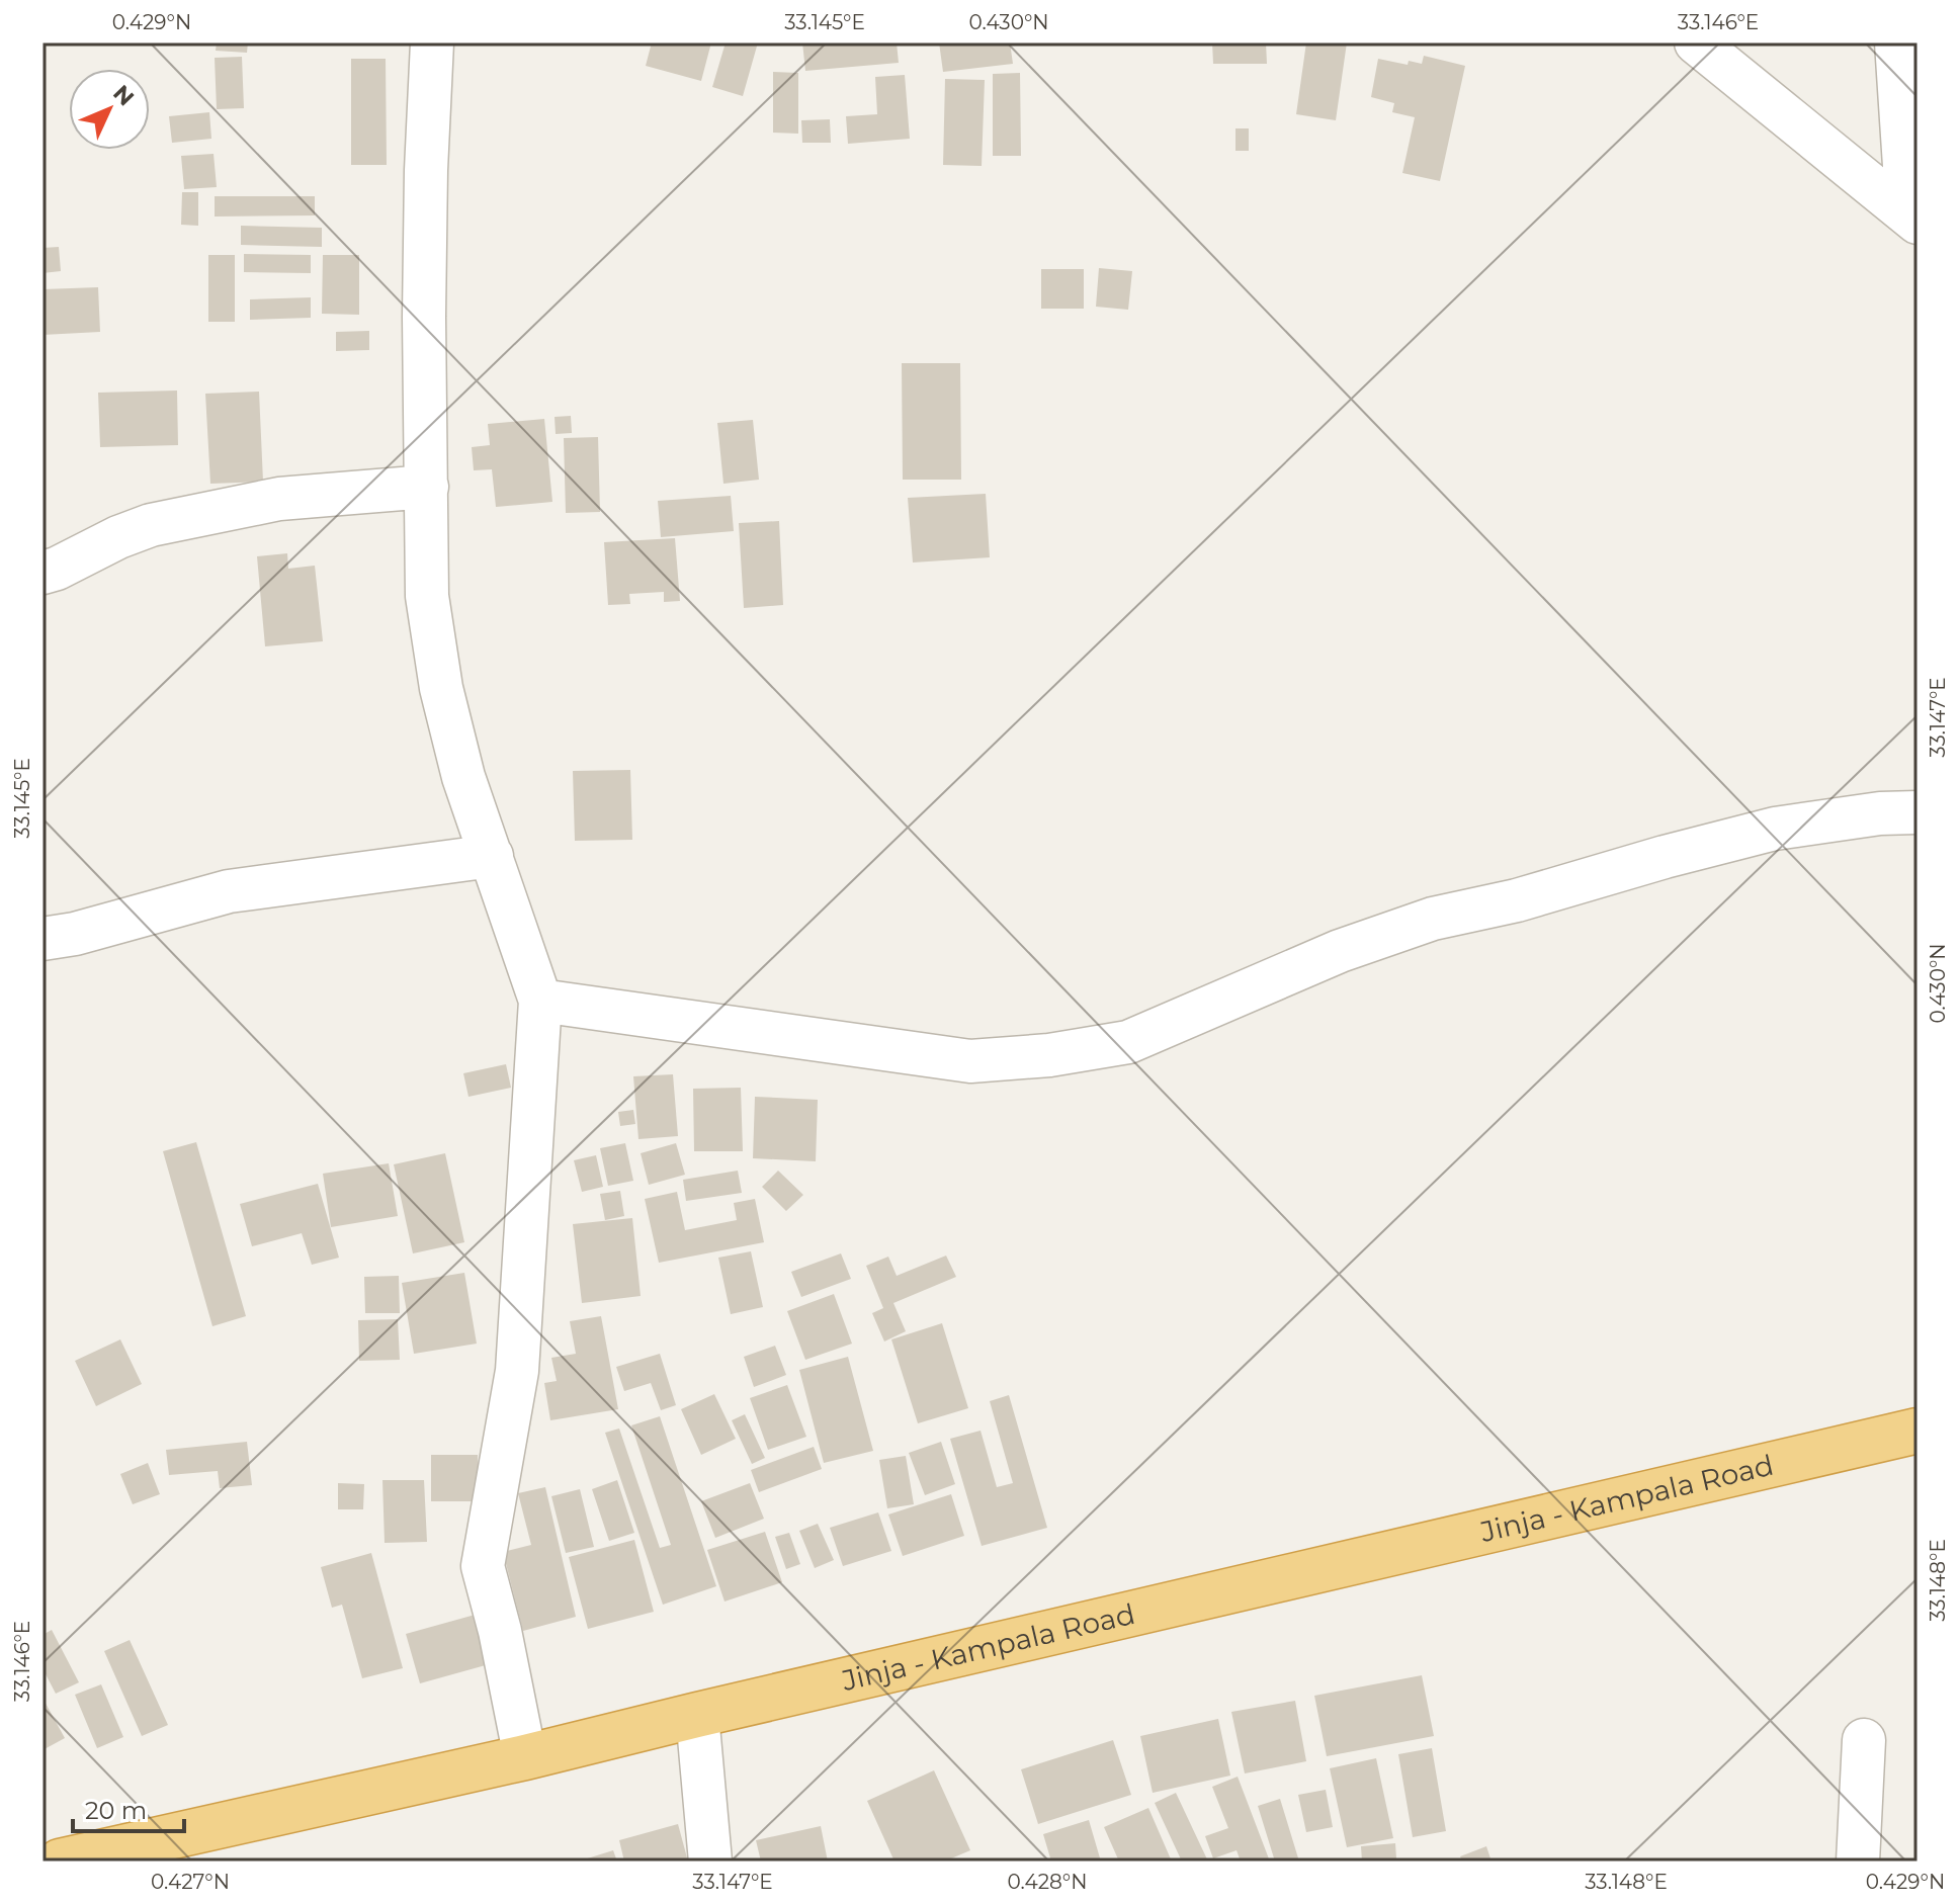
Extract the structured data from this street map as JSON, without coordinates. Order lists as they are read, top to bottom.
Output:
{
  "streets": {
    "highway": ["Jinja - Kampala Road"]
  },
  "scale_bar": "20 m",
  "north": "top right",
  "coordinates": [
    "0.429°N",
    "33.145°E",
    "0.430°N",
    "33.146°E",
    "33.147°E",
    "33.148°E",
    "0.427°N",
    "0.428°N"
  ]
}
